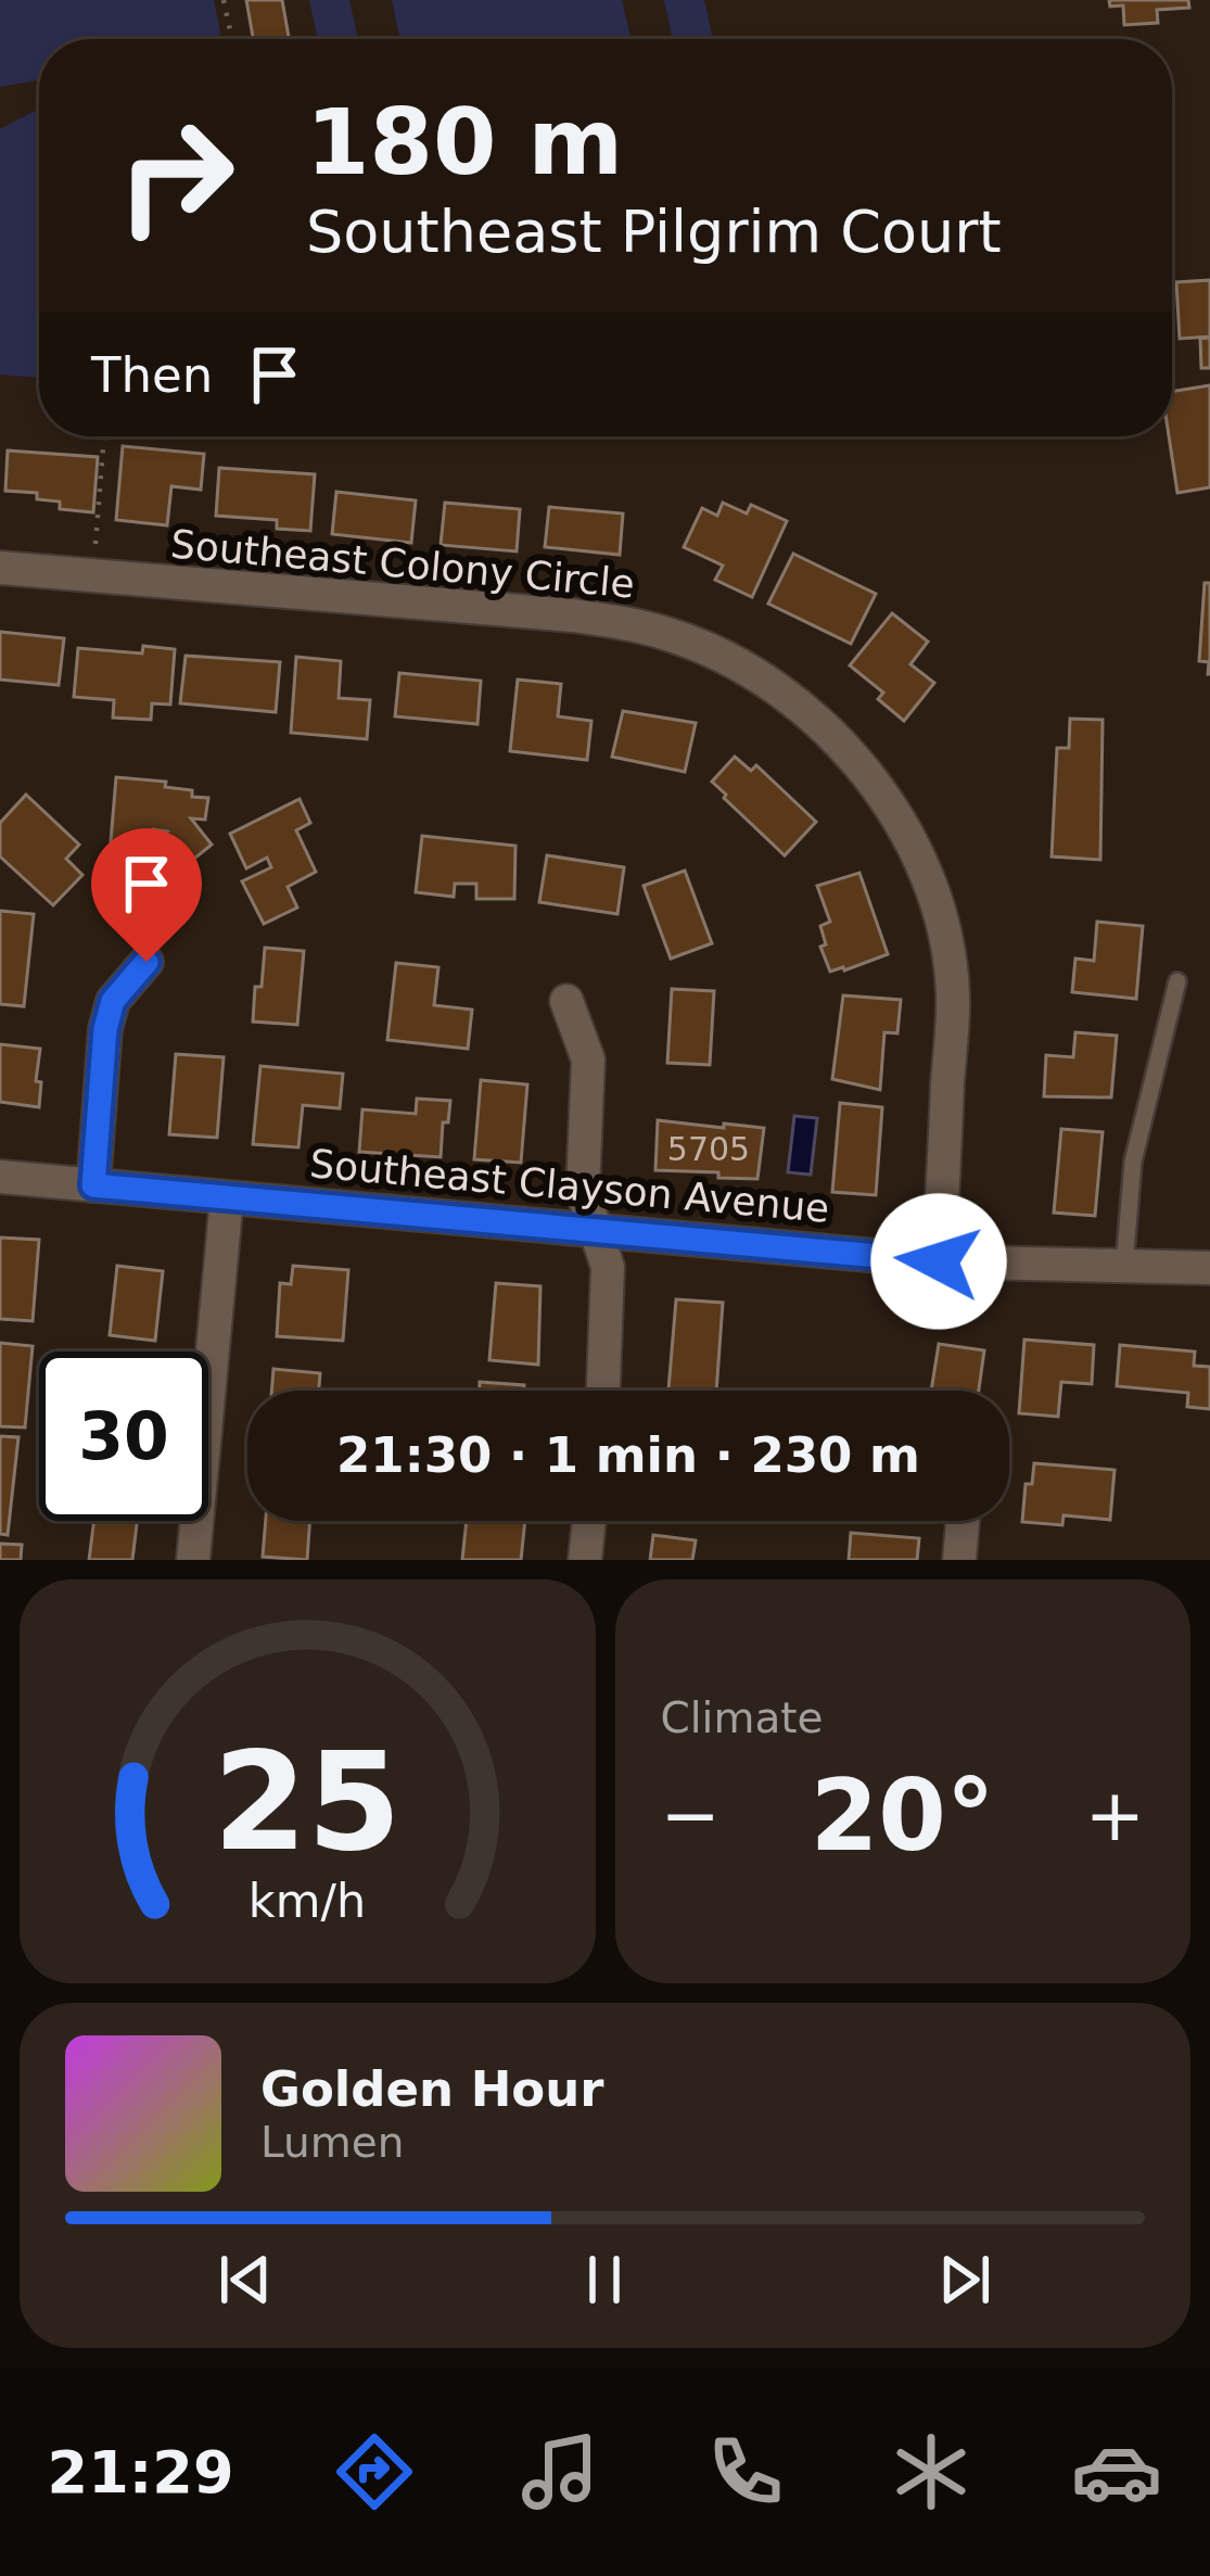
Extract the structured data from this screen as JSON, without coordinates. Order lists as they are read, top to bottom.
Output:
{
  "streets": {
    "street": ["Southeast Colony Circle", "Southeast Clayson Avenue"]
  },
  "crossings": [
    ["Southeast Colony Circle", "Southeast Clayson Avenue"]
  ],
  "house_numbers": ["5705"],
  "page": {
    "turn": ["180 m", "Southeast Pilgrim Court"],
    "then": "Then",
    "limit": "30",
    "trip": "21:30 · 1 min · 230 m",
    "tile": "Climate",
    "heat": ["−", "20°", "+"],
    "song": ["Golden Hour", "Lumen"],
    "tabs": "21:29",
    "gauge": ["25", "km/h"]
  }
}
